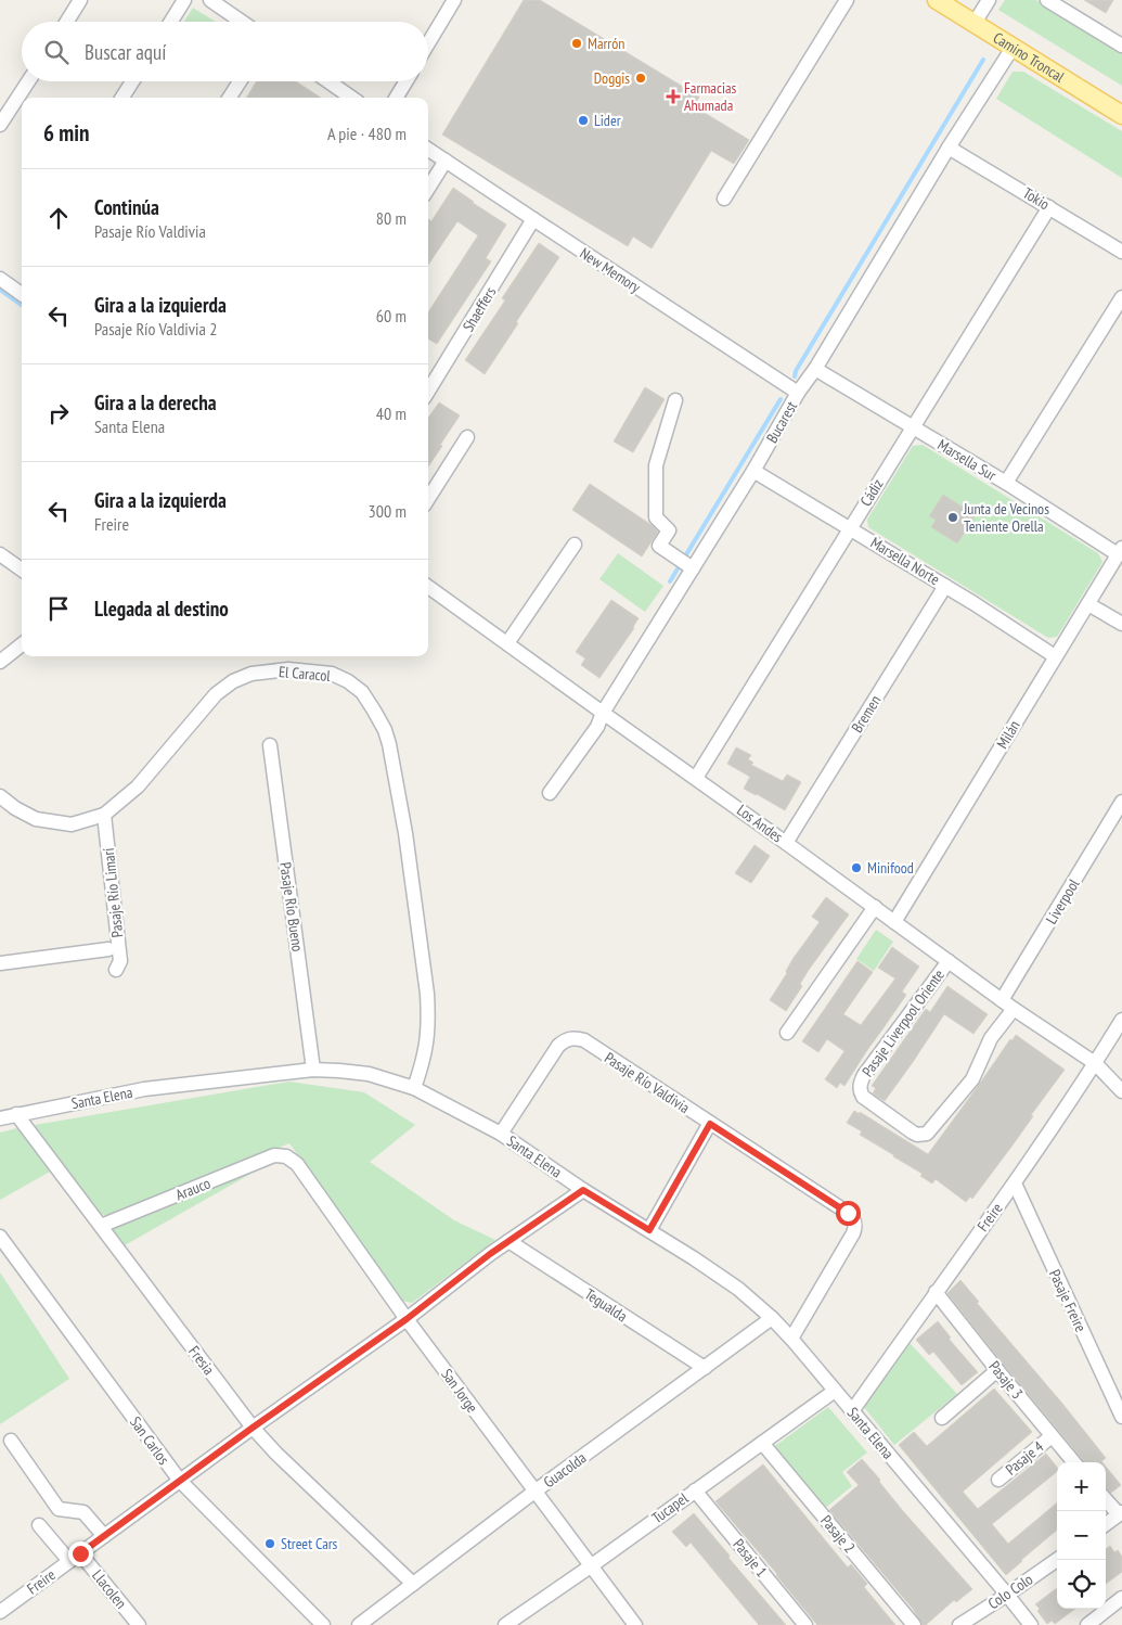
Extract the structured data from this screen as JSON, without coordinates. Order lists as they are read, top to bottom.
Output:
{
  "streets": {
    "main road": ["Camino Troncal"],
    "street": [
      "Tokio",
      "New Memory",
      "Shaeffers",
      "Bucarest",
      "Marsella Sur",
      "Cádiz",
      "Marsella Norte",
      "El Caracol",
      "Bremen",
      "Milán",
      "Los Andes",
      "Pasaje Río Limarí",
      "Liverpool",
      "Pasaje Río Bueno",
      "Pasaje Liverpool Oriente",
      "Pasaje Río Valdivia",
      "Santa Elena",
      "Arauco",
      "Freire",
      "Pasaje Freire",
      "Tegualda",
      "Fresia",
      "Pasaje 3",
      "San Jorge",
      "San Carlos",
      "Pasaje 4",
      "Guacolda",
      "Tucapel",
      "Pasaje 2",
      "Pasaje 1",
      "Llacolen",
      "Colo Colo"
    ]
  },
  "crossings": [
    ["Camino Troncal", "Bucarest"],
    ["Tokio", "Bucarest"],
    ["Tokio", "Cádiz"],
    ["New Memory", "Shaeffers"],
    ["New Memory", "Bucarest"],
    ["Bucarest", "Marsella Sur"],
    ["Bucarest", "Marsella Norte"],
    ["Bucarest", "Los Andes"],
    ["Marsella Sur", "Cádiz"],
    ["Marsella Sur", "Milán"],
    ["Cádiz", "Marsella Norte"],
    ["Cádiz", "Los Andes"],
    ["Marsella Norte", "Bremen"],
    ["Marsella Norte", "Milán"],
    ["El Caracol", "Pasaje Río Limarí"],
    ["El Caracol", "Santa Elena"],
    ["Bremen", "Los Andes"],
    ["Milán", "Los Andes"],
    ["Los Andes", "Liverpool"],
    ["Los Andes", "Pasaje Liverpool Oriente"],
    ["Los Andes", "Freire"],
    ["Liverpool", "Pasaje Liverpool Oriente"],
    ["Pasaje Río Bueno", "Santa Elena"],
    ["Pasaje Río Valdivia", "Santa Elena"],
    ["Santa Elena", "Freire"],
    ["Santa Elena", "Fresia"],
    ["Santa Elena", "Guacolda"],
    ["Santa Elena", "Tucapel"],
    ["Santa Elena", "Colo Colo"],
    ["Arauco", "Fresia"],
    ["Arauco", "San Jorge"],
    ["Freire", "Pasaje Freire"],
    ["Freire", "Tegualda"],
    ["Freire", "Fresia"],
    ["Freire", "Pasaje 3"],
    ["Freire", "San Jorge"],
    ["Freire", "San Carlos"],
    ["Freire", "Llacolen"],
    ["Tegualda", "Guacolda"],
    ["Fresia", "Guacolda"],
    ["Pasaje 3", "Pasaje 4"],
    ["San Jorge", "Guacolda"],
    ["San Jorge", "Tucapel"],
    ["Tucapel", "Pasaje 2"],
    ["Tucapel", "Pasaje 1"]
  ],
  "places": {
    "other": [
      "Marrón",
      "Doggis",
      "Lider",
      "Junta de Vecinos Teniente Orella",
      "Minifood",
      "Street Cars"
    ],
    "health": ["Farmacias Ahumada"]
  },
  "page": {
    "search": "Buscar aquí",
    "heading": ["6 min", "A pie · 480 m"],
    "list": [
      ["Continúa", "Pasaje Río Valdivia", "80 m"],
      ["Gira a la izquierda", "Pasaje Río Valdivia 2", "60 m"],
      ["Gira a la derecha", "Santa Elena", "40 m"],
      ["Gira a la izquierda", "Freire", "300 m"],
      "Llegada al destino"
    ],
    "map_buttons": ["+", "−"]
  }
}
